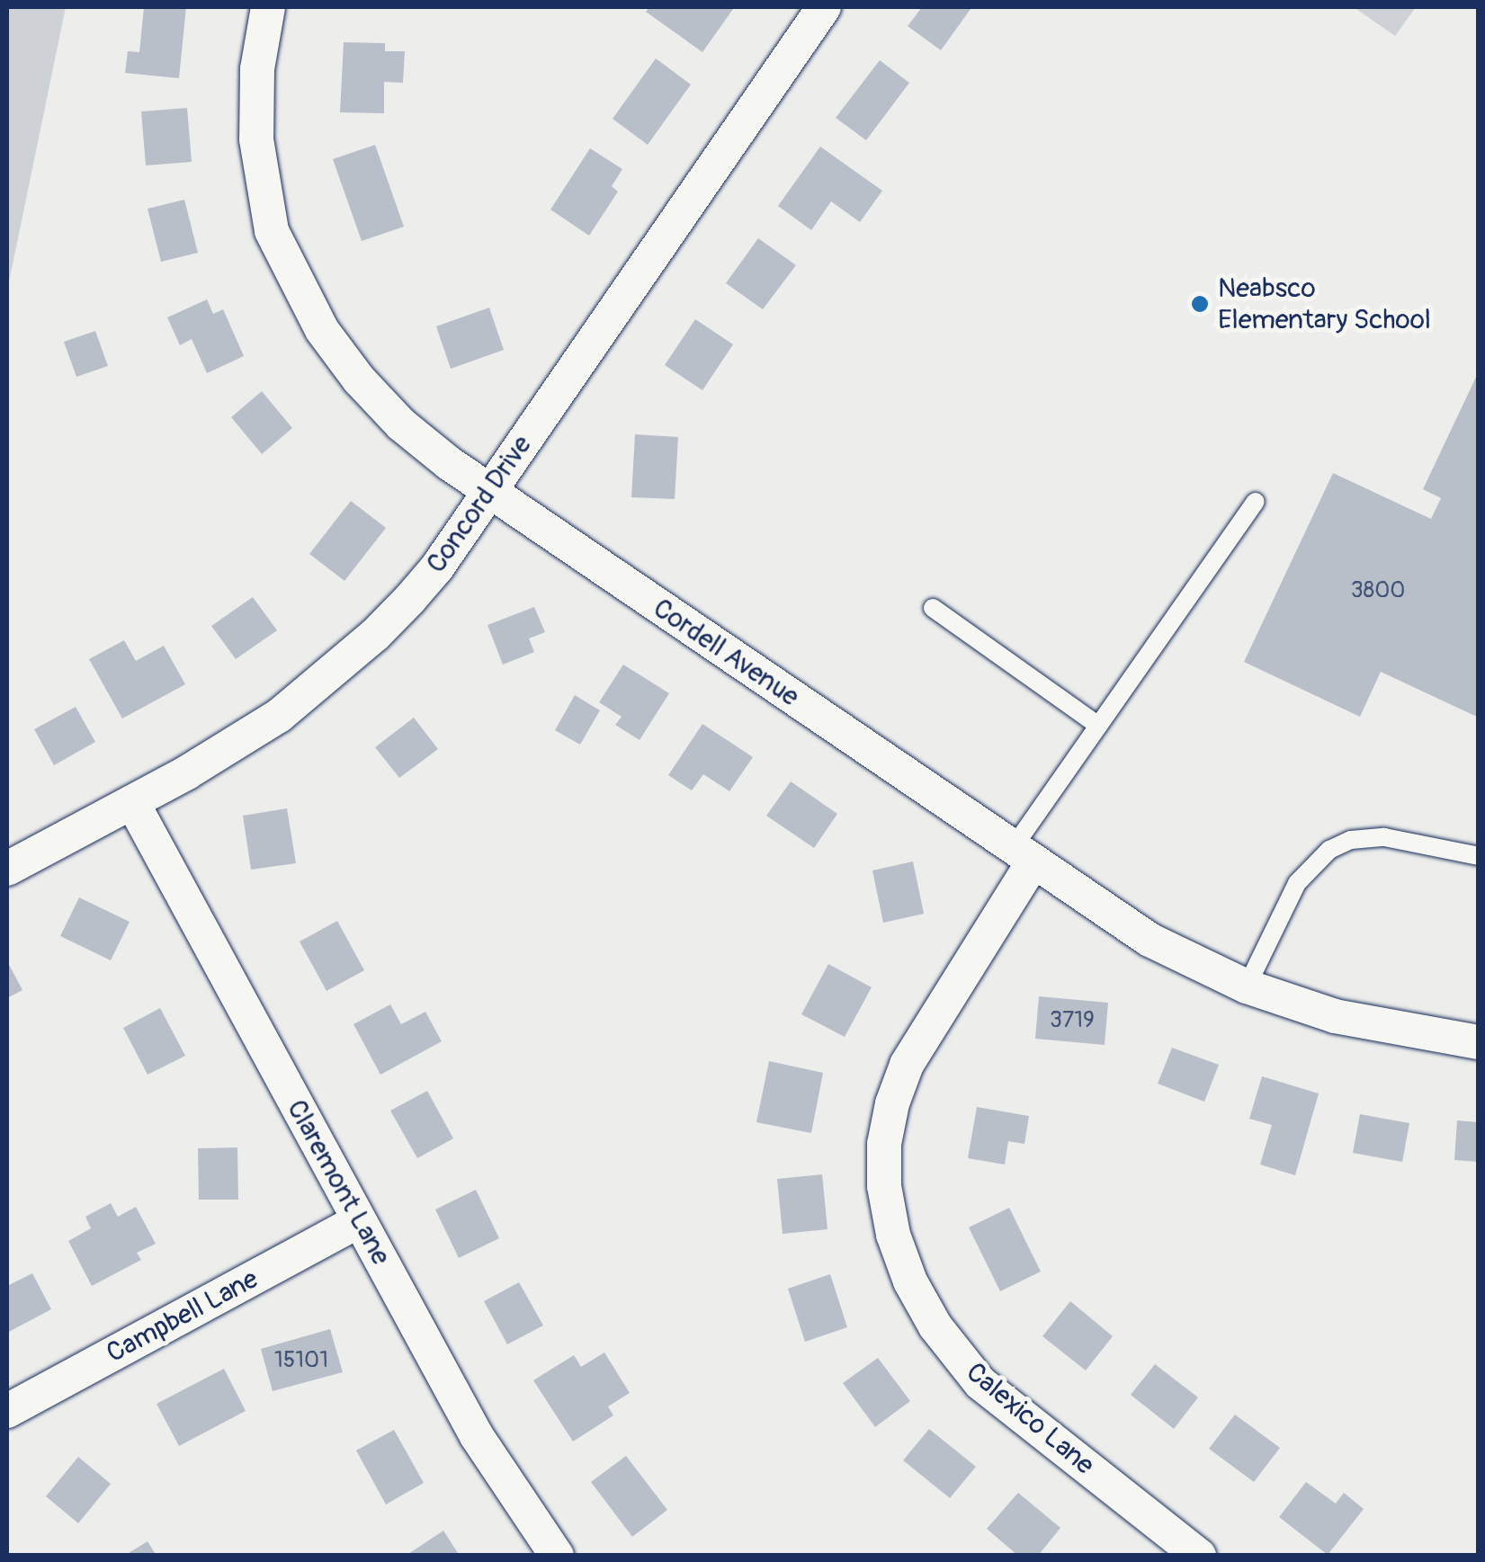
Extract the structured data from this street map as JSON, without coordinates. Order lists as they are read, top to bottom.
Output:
{
  "streets": {
    "street": [
      "Concord Drive",
      "Cordell Avenue",
      "Claremont Lane",
      "Campbell Lane",
      "Calexico Lane"
    ]
  },
  "crossings": [
    ["Concord Drive", "Cordell Avenue"],
    ["Concord Drive", "Claremont Lane"],
    ["Cordell Avenue", "Calexico Lane"],
    ["Claremont Lane", "Campbell Lane"]
  ],
  "places": ["Neabsco Elementary School"],
  "house_numbers": ["3800", "3719", "15101"]
}
